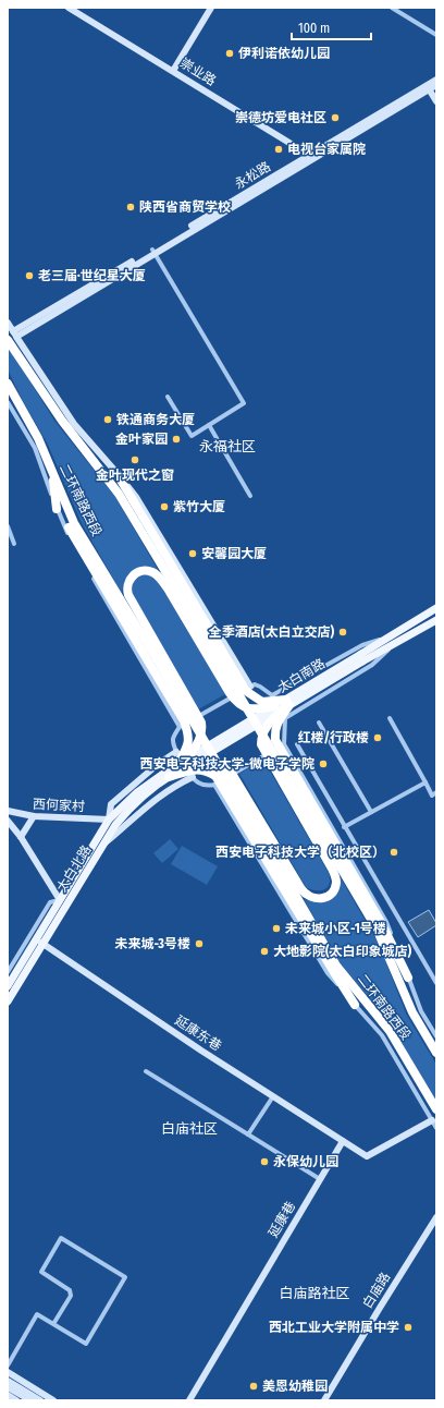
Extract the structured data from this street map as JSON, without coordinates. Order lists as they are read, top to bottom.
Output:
{
  "streets": {
    "highway": ["二环南路西段"],
    "main road": ["太白南路", "太白北路"],
    "street": [
      "崇业路",
      "永松路",
      "西何家村",
      "延康东巷",
      "延康巷",
      "白庙路"
    ]
  },
  "crossings": [
    ["崇业路", "永松路"],
    ["太白南路", "太白北路"],
    ["西何家村", "太白北路"],
    ["太白北路", "延康东巷"],
    ["延康东巷", "延康巷"]
  ],
  "districts": ["永福社区", "白庙社区", "白庙路社区"],
  "places": [
    "伊利诺依幼儿园",
    "崇德坊爱电社区",
    "电视台家属院",
    "陕西省商贸学校",
    "老三届·世纪星大厦",
    "铁通商务大厦",
    "金叶家园",
    "金叶现代之窗",
    "紫竹大厦",
    "安馨园大厦",
    "全季酒店(太白立交店)",
    "红楼/行政楼",
    "西安电子科技大学-微电子学院",
    "西安电子科技大学（北校区）",
    "未来城小区-1号楼",
    "未来城-3号楼",
    "大地影院(太白印象城店)",
    "永保幼儿园",
    "西北工业大学附属中学",
    "美恩幼稚园"
  ],
  "scale_bar": "100 m"
}
